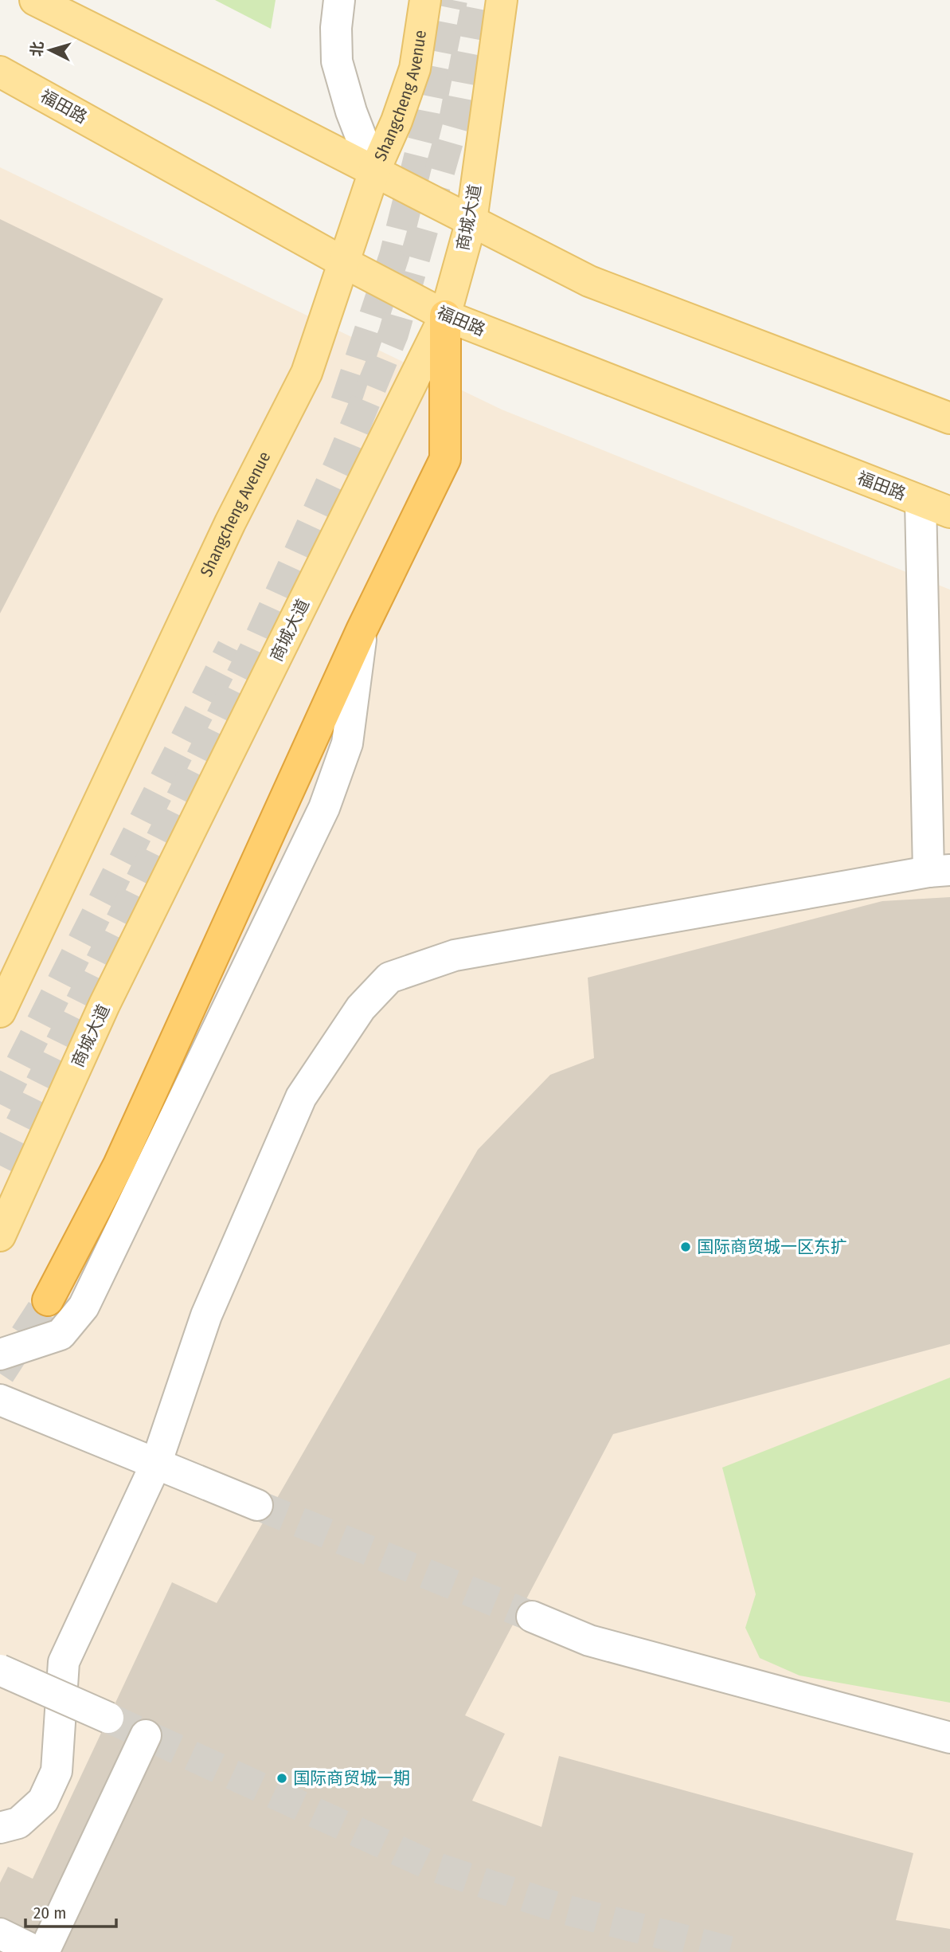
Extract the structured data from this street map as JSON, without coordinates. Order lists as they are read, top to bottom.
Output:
{
  "streets": {
    "main road": ["Shangcheng Avenue", "福田路", "商城大道"]
  },
  "crossings": [
    ["Shangcheng Avenue", "福田路"],
    ["福田路", "商城大道"]
  ],
  "places": ["国际商贸城一区东扩", "国际商贸城一期"],
  "scale_bar": "20 m",
  "north": "left"
}
